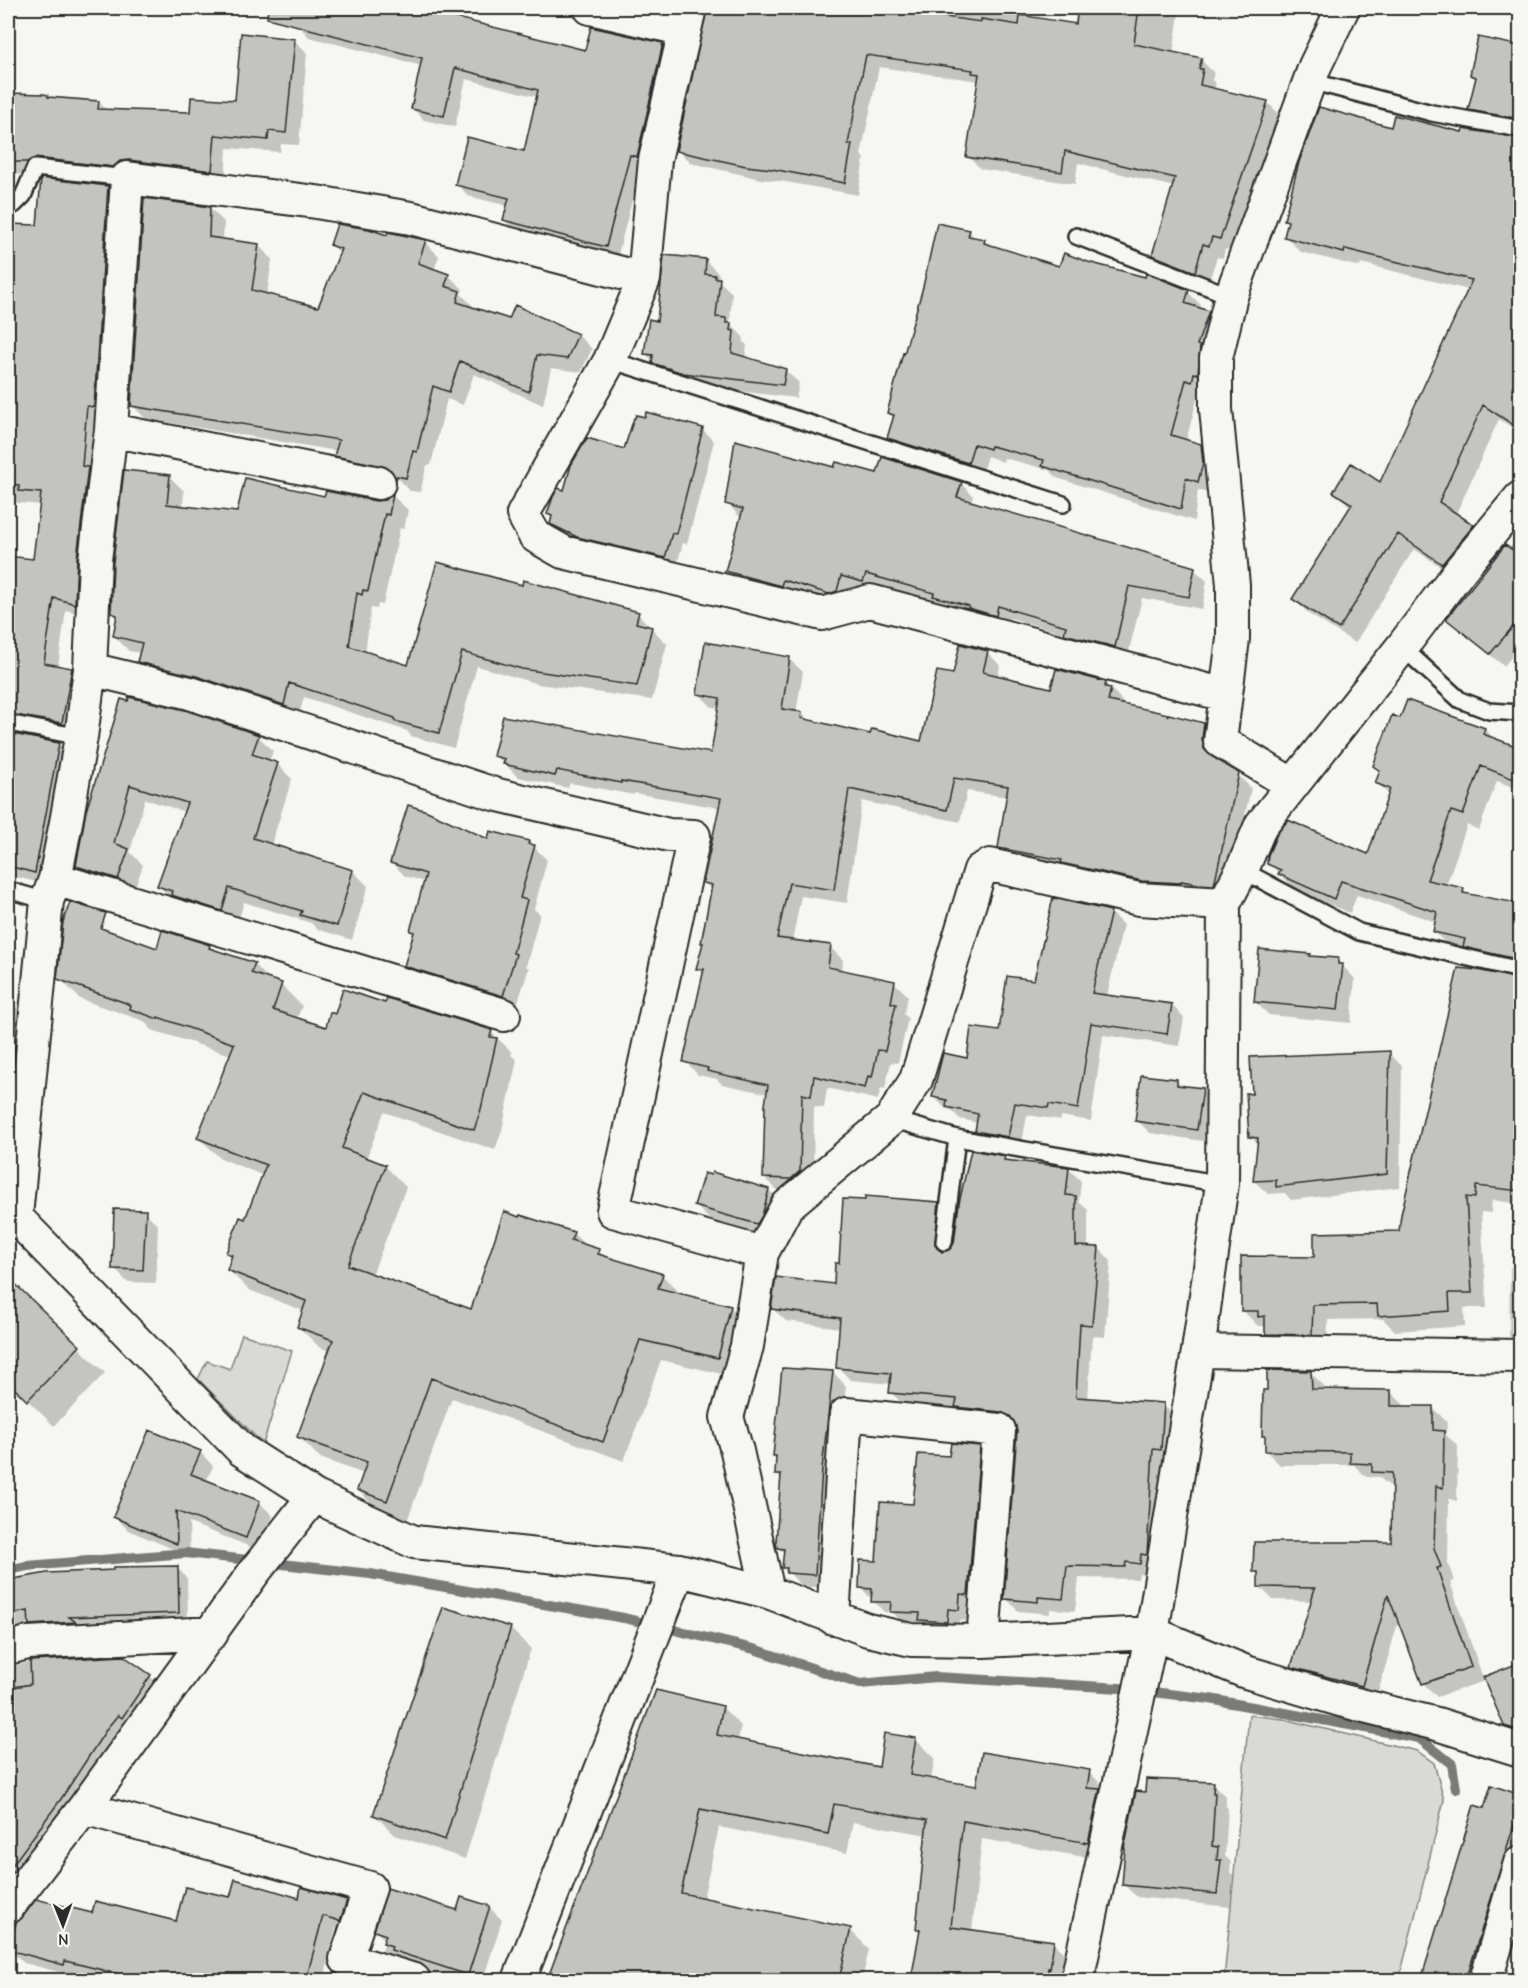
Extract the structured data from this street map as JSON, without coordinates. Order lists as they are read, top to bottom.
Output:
{
  "north": "bottom"
}
